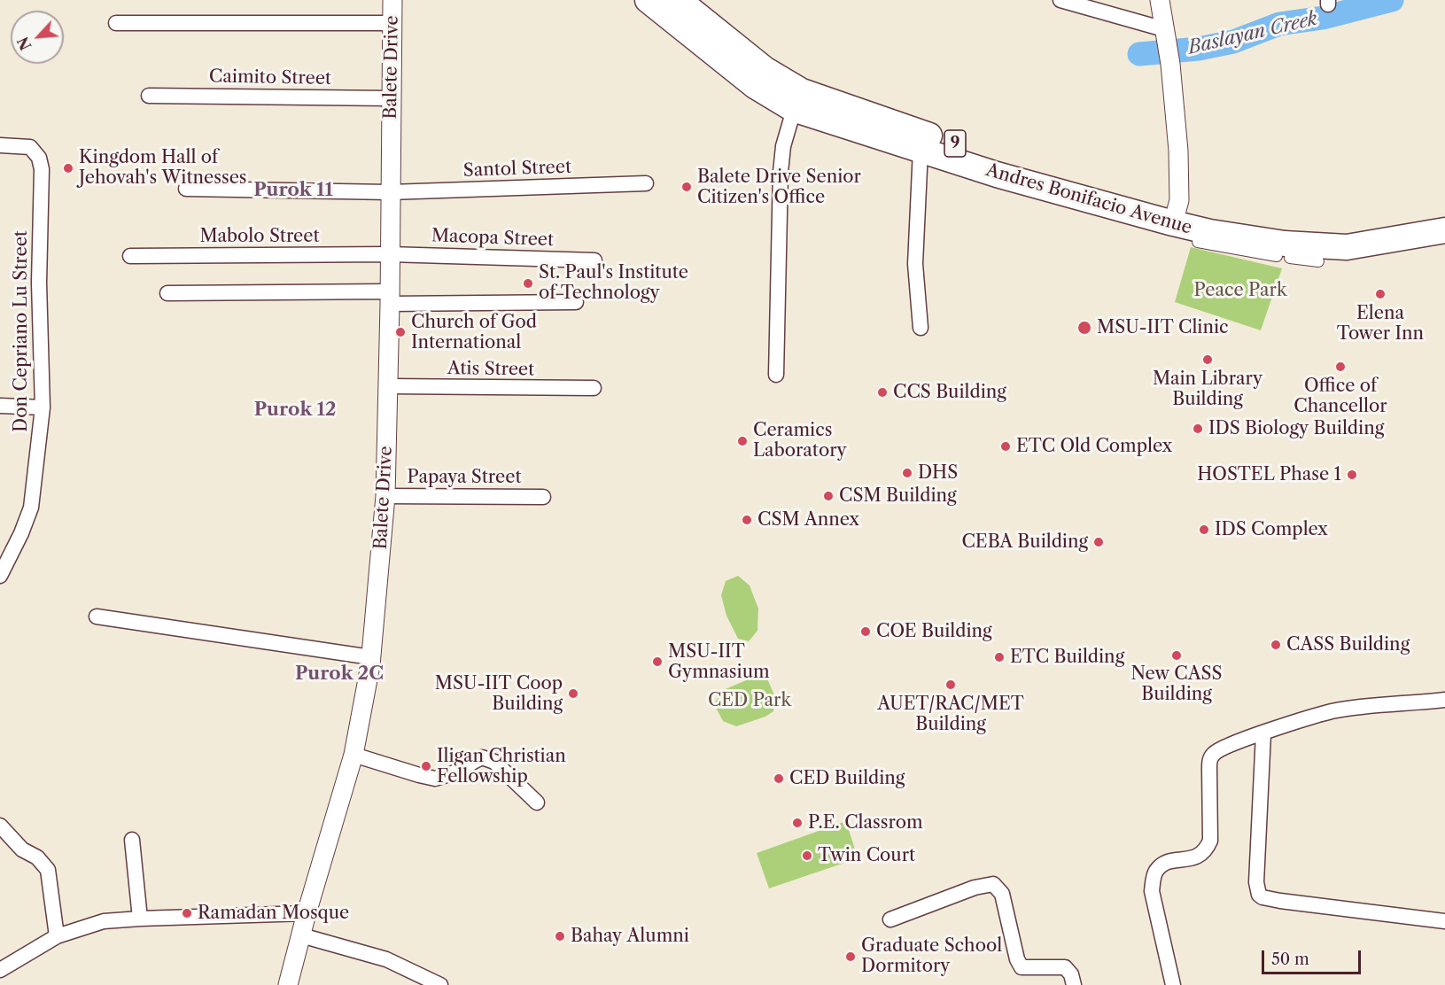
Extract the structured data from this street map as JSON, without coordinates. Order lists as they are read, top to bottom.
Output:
{
  "streets": {
    "highway": ["9", "Andres Bonifacio Avenue"],
    "street": [
      "Balete Drive",
      "Caimito Street",
      "Santol Street",
      "Mabolo Street",
      "Macopa Street",
      "Don Cepriano Lu Street",
      "Atis Street",
      "Papaya Street"
    ]
  },
  "crossings": [
    ["Balete Drive", "Caimito Street"],
    ["Balete Drive", "Santol Street"],
    ["Balete Drive", "Mabolo Street"],
    ["Balete Drive", "Macopa Street"],
    ["Balete Drive", "Atis Street"],
    ["Balete Drive", "Papaya Street"],
    ["Mabolo Street", "Macopa Street"]
  ],
  "districts": ["Purok 11", "Purok 12", "Purok 2C"],
  "water": ["Baslayan Creek"],
  "parks": ["Peace Park", "CED Park"],
  "places": [
    "Kingdom Hall of Jehovah's Witnesses",
    "Balete Drive Senior Citizen's Office",
    "St. Paul's Institute of Technology",
    "Elena Tower Inn",
    "MSU-IIT Clinic",
    "Church of God International",
    "Main Library Building",
    "Office of Chancellor",
    "CCS Building",
    "IDS Biology Building",
    "Ceramics Laboratory",
    "ETC Old Complex",
    "DHS",
    "HOSTEL Phase 1",
    "CSM Building",
    "CSM Annex",
    "IDS Complex",
    "CEBA Building",
    "COE Building",
    "CASS Building",
    "New CASS Building",
    "ETC Building",
    "MSU-IIT Gymnasium",
    "AUET/RAC/MET Building",
    "MSU-IIT Coop Building",
    "Iligan Christian Fellowship",
    "CED Building",
    "P.E. Classrom",
    "Twin Court",
    "Ramadan Mosque",
    "Bahay Alumni",
    "Graduate School Dormitory"
  ],
  "scale_bar": "50 m",
  "north": "bottom left"
}
